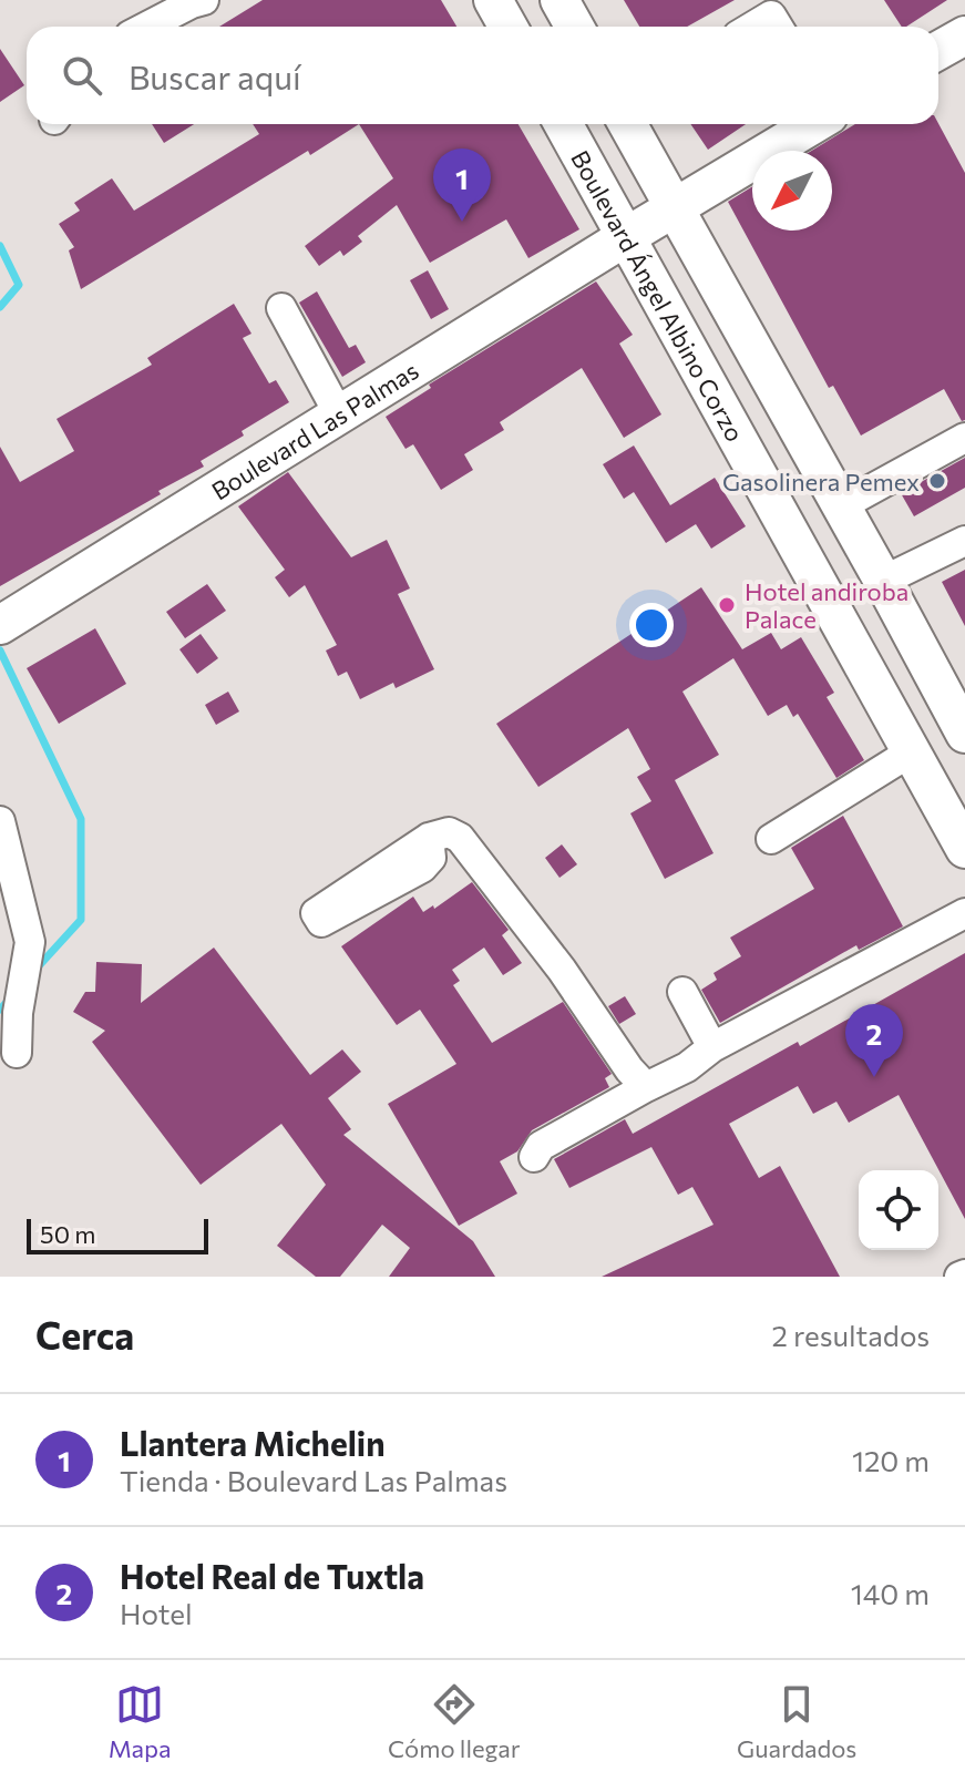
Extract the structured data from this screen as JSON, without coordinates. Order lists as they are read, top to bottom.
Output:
{
  "streets": {
    "main road": ["Boulevard Ángel Albino Corzo", "Boulevard Las Palmas"]
  },
  "crossings": [
    ["Boulevard Ángel Albino Corzo", "Boulevard Las Palmas"]
  ],
  "places": ["Gasolinera Pemex", "Hotel andiroba Palace"],
  "scale_bar": "50 m",
  "north": "bottom left",
  "page": {
    "search": "Buscar aquí",
    "pins": ["1", "2"],
    "scale": "50 m",
    "heading": ["Cerca", "2 resultados"],
    "list": [
      {
        "mark": "1",
        "name": "Llantera Michelin",
        "note": "Tienda · Boulevard Las Palmas",
        "value": "120 m"
      },
      {
        "mark": "2",
        "name": "Hotel Real de Tuxtla",
        "note": "Hotel",
        "value": "140 m"
      }
    ],
    "nav": ["Mapa", "Cómo llegar", "Guardados"]
  }
}
